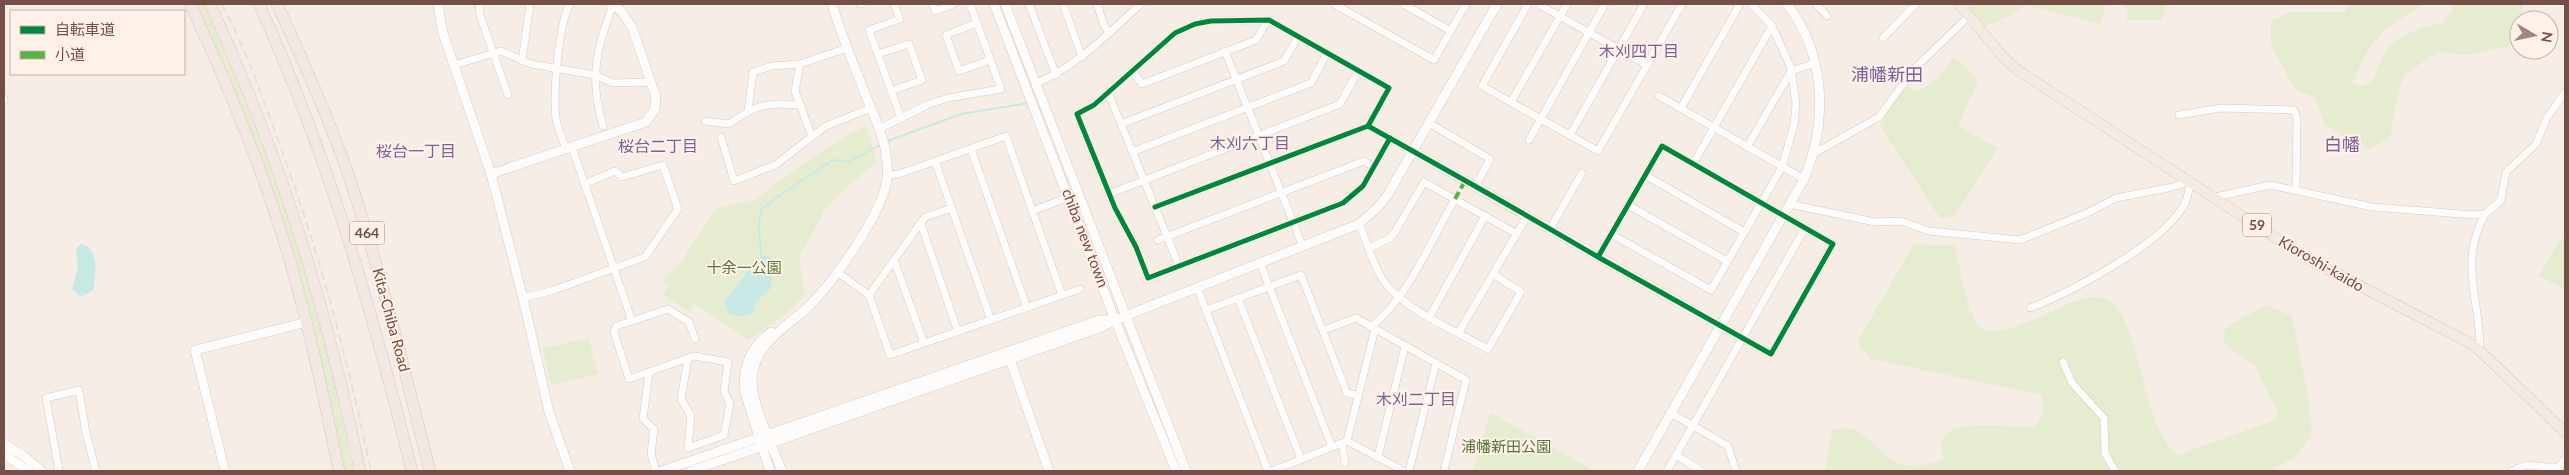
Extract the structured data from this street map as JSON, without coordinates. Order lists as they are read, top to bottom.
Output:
{
  "streets": {
    "highway": ["464", "Kita-Chiba Road"],
    "main road": ["59", "Kioroshi-kaido"],
    "street": ["chiba new town"]
  },
  "districts": [
    "木刈四丁目",
    "浦幡新田",
    "木刈六丁目",
    "白幡",
    "桜台二丁目",
    "桜台一丁目",
    "木刈二丁目"
  ],
  "parks": ["十余一公園", "浦幡新田公園"],
  "legend": ["自転車道", "小道"],
  "north": "right"
}
